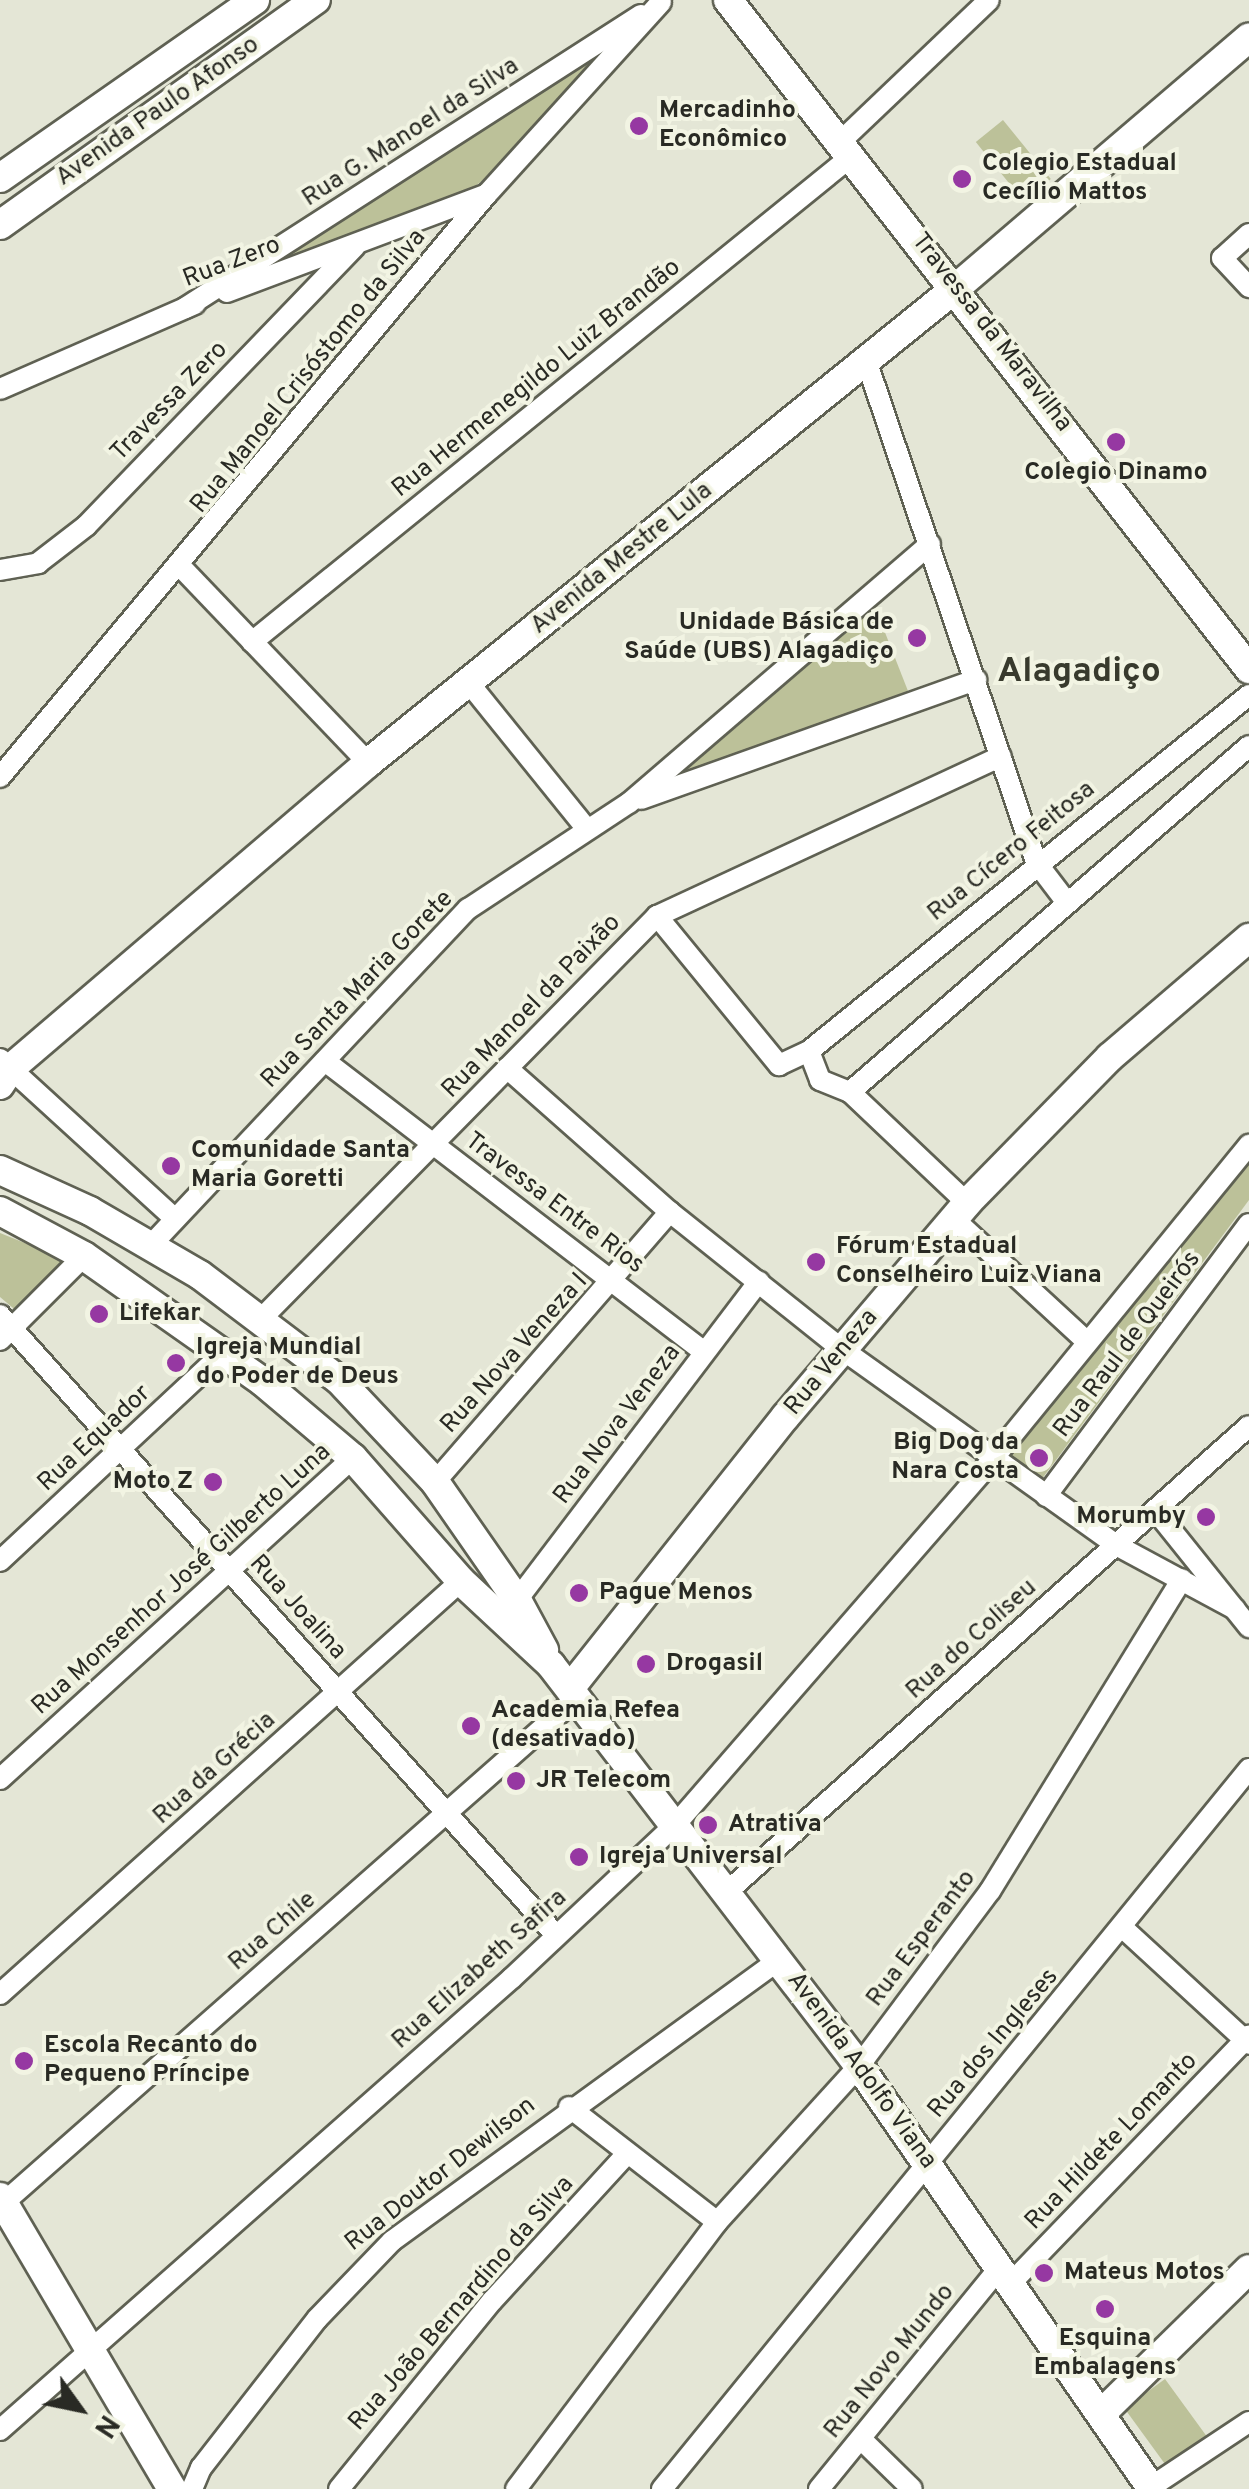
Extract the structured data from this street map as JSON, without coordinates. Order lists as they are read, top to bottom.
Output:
{
  "streets": {
    "main road": [
      "Avenida Paulo Afonso",
      "Travessa da Maravilha",
      "Avenida Mestre Lula",
      "Rua Veneza",
      "Avenida Adolfo Viana"
    ],
    "street": [
      "Rua G. Manoel da Silva",
      "Rua Zero",
      "Rua Manoel Crisóstomo da Silva",
      "Rua Hermenegildo Luiz Brandão",
      "Travessa Zero",
      "Rua Cícero Feitosa",
      "Rua Santa Maria Gorete",
      "Rua Manoel da Paixão",
      "Travessa Entre Rios",
      "Rua Raul de Queirós",
      "Rua Nova Veneza I",
      "Rua Nova Veneza",
      "Rua Equador",
      "Rua Monsenhor José Gilberto Luna",
      "Rua Joalina",
      "Rua do Coliseu",
      "Rua da Grécia",
      "Rua Chile",
      "Rua Esperanto",
      "Rua Elizabeth Safira",
      "Rua dos Ingleses",
      "Rua Hildete Lomanto",
      "Rua Doutor Dewilson",
      "Rua João Bernardino da Silva",
      "Rua Novo Mundo"
    ]
  },
  "crossings": [
    ["Rua G. Manoel da Silva", "Rua Zero"],
    ["Rua G. Manoel da Silva", "Rua Manoel Crisóstomo da Silva"],
    ["Rua Zero", "Rua Manoel Crisóstomo da Silva"],
    ["Rua Zero", "Travessa Zero"],
    ["Travessa da Maravilha", "Rua Hermenegildo Luiz Brandão"],
    ["Travessa da Maravilha", "Avenida Mestre Lula"],
    ["Rua Santa Maria Gorete", "Travessa Entre Rios"],
    ["Rua Santa Maria Gorete", "Avenida Adolfo Viana"],
    ["Rua Manoel da Paixão", "Travessa Entre Rios"],
    ["Rua Manoel da Paixão", "Avenida Adolfo Viana"],
    ["Travessa Entre Rios", "Rua Nova Veneza I"],
    ["Travessa Entre Rios", "Rua Nova Veneza"],
    ["Rua Nova Veneza I", "Avenida Adolfo Viana"],
    ["Rua Veneza", "Rua Chile"],
    ["Rua Veneza", "Avenida Adolfo Viana"],
    ["Rua Nova Veneza", "Avenida Adolfo Viana"],
    ["Rua Equador", "Rua Joalina"],
    ["Rua Equador", "Avenida Adolfo Viana"],
    ["Rua Monsenhor José Gilberto Luna", "Rua Joalina"],
    ["Rua Monsenhor José Gilberto Luna", "Avenida Adolfo Viana"],
    ["Rua Joalina", "Rua da Grécia"],
    ["Rua Joalina", "Rua Chile"],
    ["Rua Joalina", "Rua Elizabeth Safira"],
    ["Rua do Coliseu", "Avenida Adolfo Viana"],
    ["Rua da Grécia", "Avenida Adolfo Viana"],
    ["Rua Chile", "Avenida Adolfo Viana"],
    ["Rua Esperanto", "Avenida Adolfo Viana"],
    ["Rua Elizabeth Safira", "Avenida Adolfo Viana"],
    ["Rua dos Ingleses", "Avenida Adolfo Viana"],
    ["Avenida Adolfo Viana", "Rua Hildete Lomanto"],
    ["Avenida Adolfo Viana", "Rua Doutor Dewilson"],
    ["Avenida Adolfo Viana", "Rua Novo Mundo"],
    ["Rua Hildete Lomanto", "Rua Novo Mundo"]
  ],
  "districts": ["Alagadiço"],
  "places": [
    "Mercadinho Econômico",
    "Colegio Estadual Cecílio Mattos",
    "Colegio Dinamo",
    "Unidade Básica de Saúde (UBS) Alagadiço",
    "Comunidade Santa Maria Goretti",
    "Fórum Estadual Conselheiro Luiz Viana",
    "Lifekar",
    "Igreja Mundial do Poder de Deus",
    "Big Dog da Nara Costa",
    "Moto Z",
    "Morumby",
    "Pague Menos",
    "Drogasil",
    "Academia Refea (desativado)",
    "JR Telecom",
    "Atrativa",
    "Igreja Universal",
    "Escola Recanto do Pequeno Príncipe",
    "Mateus Motos",
    "Esquina Embalagens"
  ],
  "north": "bottom right"
}
